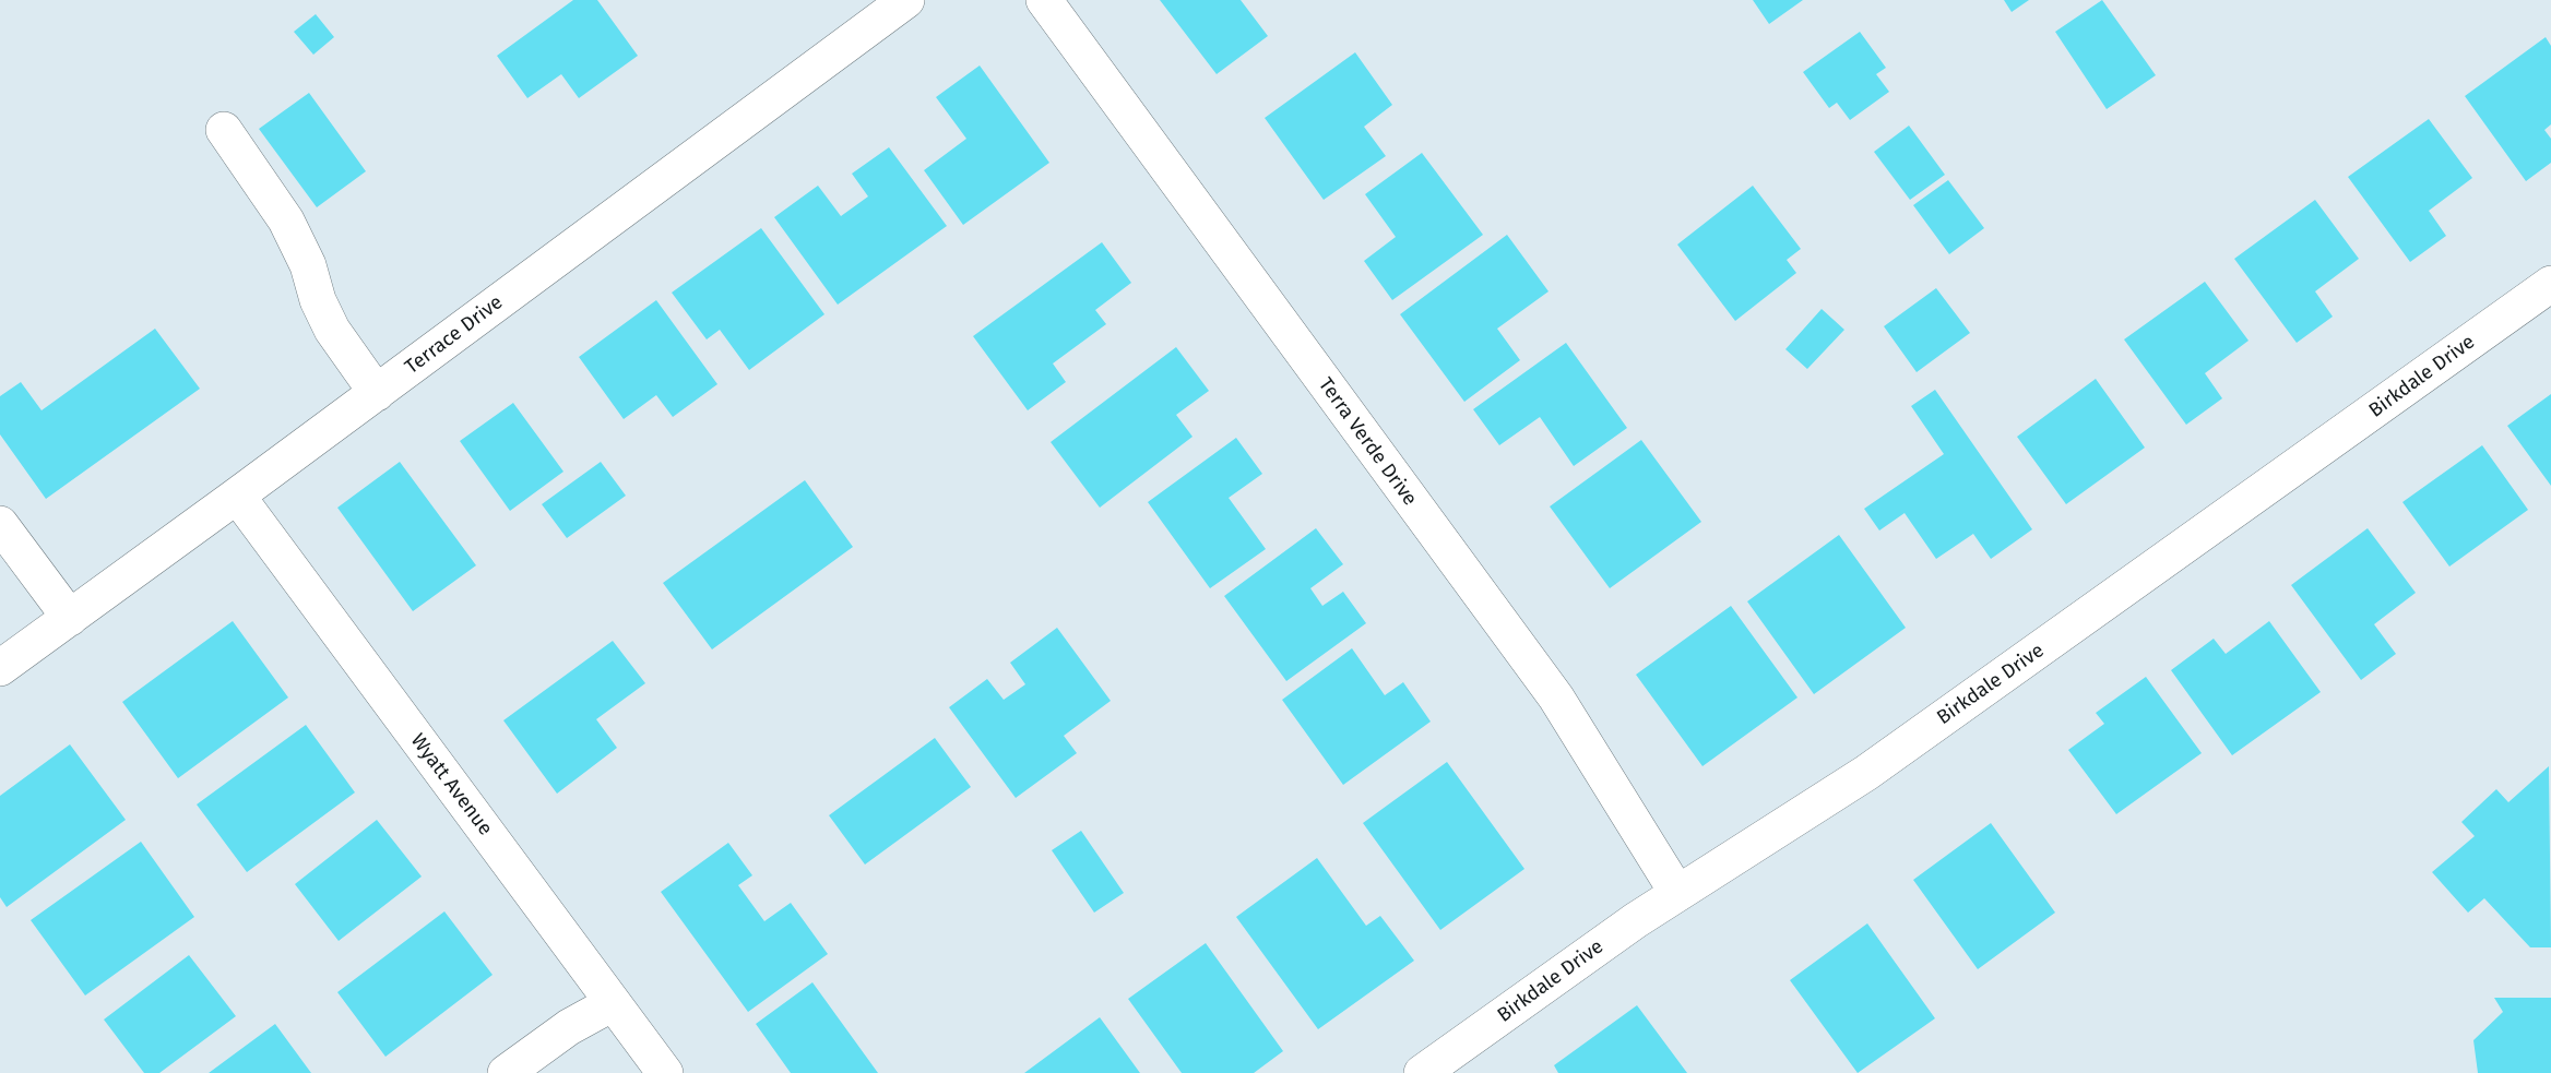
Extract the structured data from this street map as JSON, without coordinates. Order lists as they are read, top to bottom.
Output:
{
  "streets": {
    "street": [
      "Terrace Drive",
      "Birkdale Drive",
      "Terra Verde Drive",
      "Wyatt Avenue"
    ]
  },
  "crossings": [
    ["Terrace Drive", "Wyatt Avenue"],
    ["Birkdale Drive", "Terra Verde Drive"]
  ]
}
